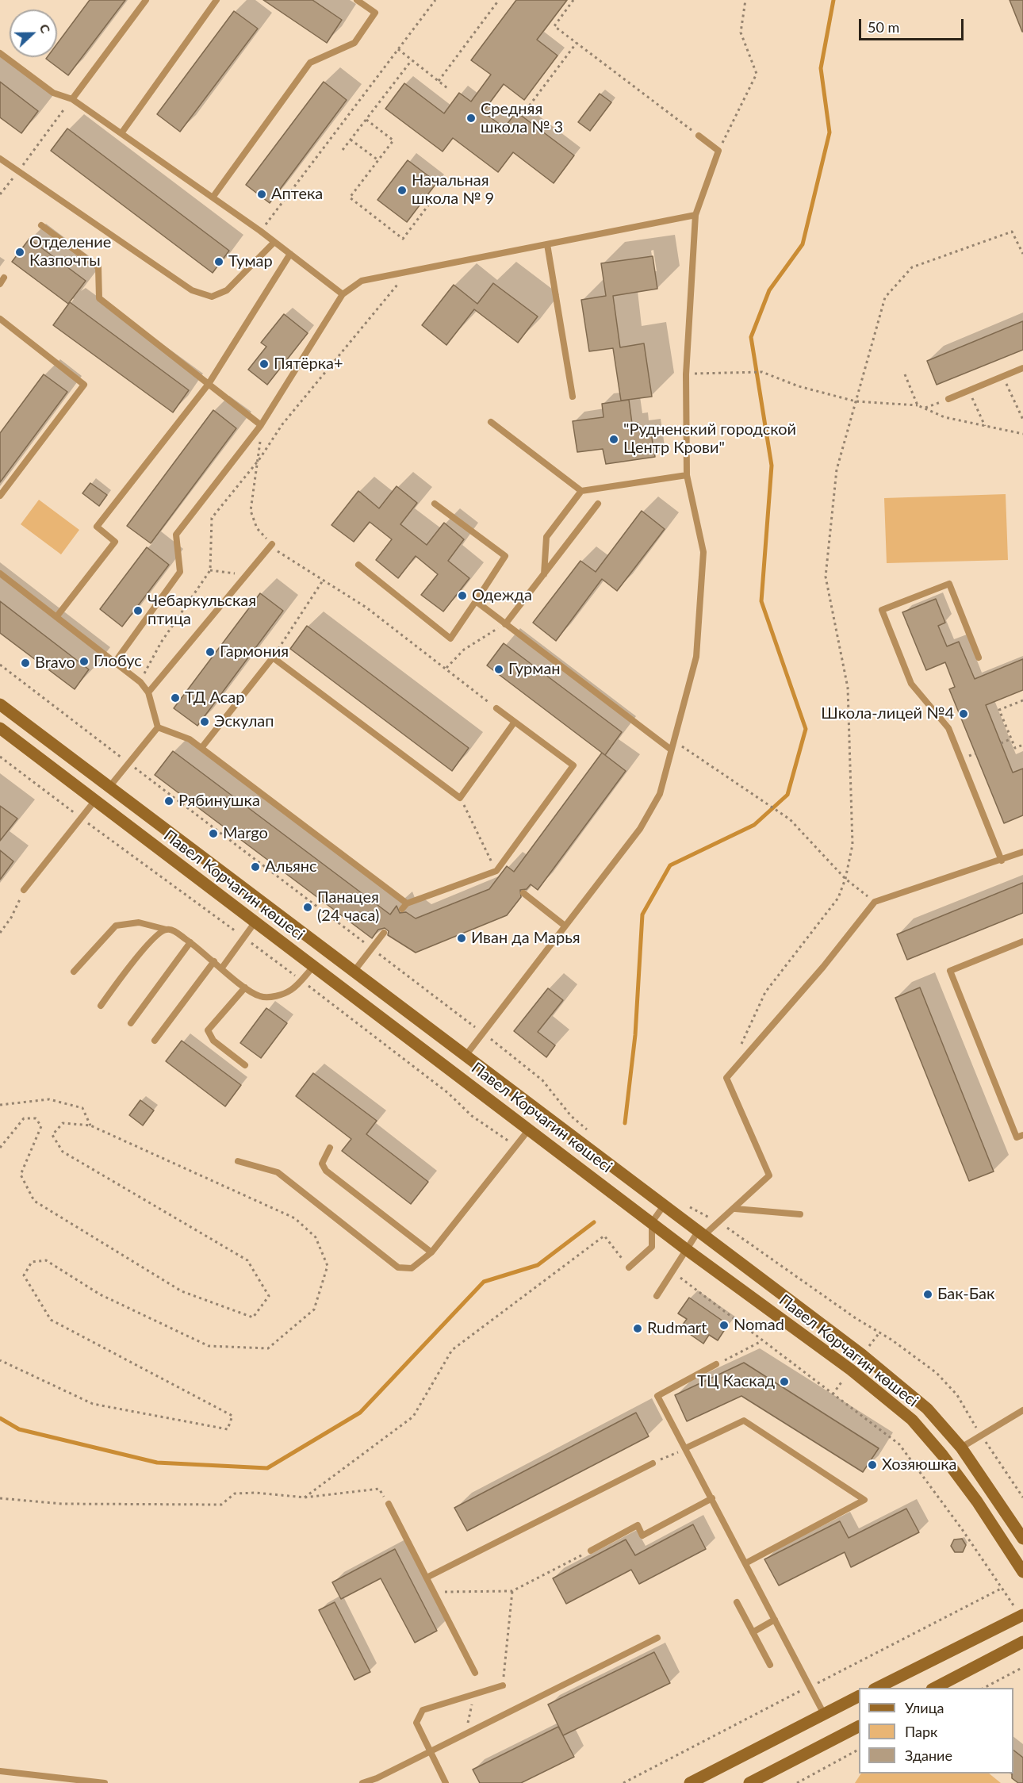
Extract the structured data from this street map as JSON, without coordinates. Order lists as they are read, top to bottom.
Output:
{
  "streets": {
    "street": ["Павел Корчагин көшесі"]
  },
  "places": [
    "Средняя школа № 3",
    "Начальная школа № 9",
    "Аптека",
    "Отделение Казпочты",
    "Тумар",
    "Пятёрка+",
    "\"Рудненский городской Центр Крови\"",
    "Одежда",
    "Чебаркульская птица",
    "Гармония",
    "Глобус",
    "Bravo",
    "Гурман",
    "ТД Асар",
    "Школа-лицей №4",
    "Эскулап",
    "Рябинушка",
    "Margo",
    "Альянс",
    "Панацея (24 часа)",
    "Иван да Марья",
    "Бак-Бак",
    "Nomad",
    "Rudmart",
    "ТЦ Каскад",
    "Хозяюшка"
  ],
  "legend": ["Улица", "Парк", "Здание"],
  "scale_bar": "50 m",
  "north": "right"
}
